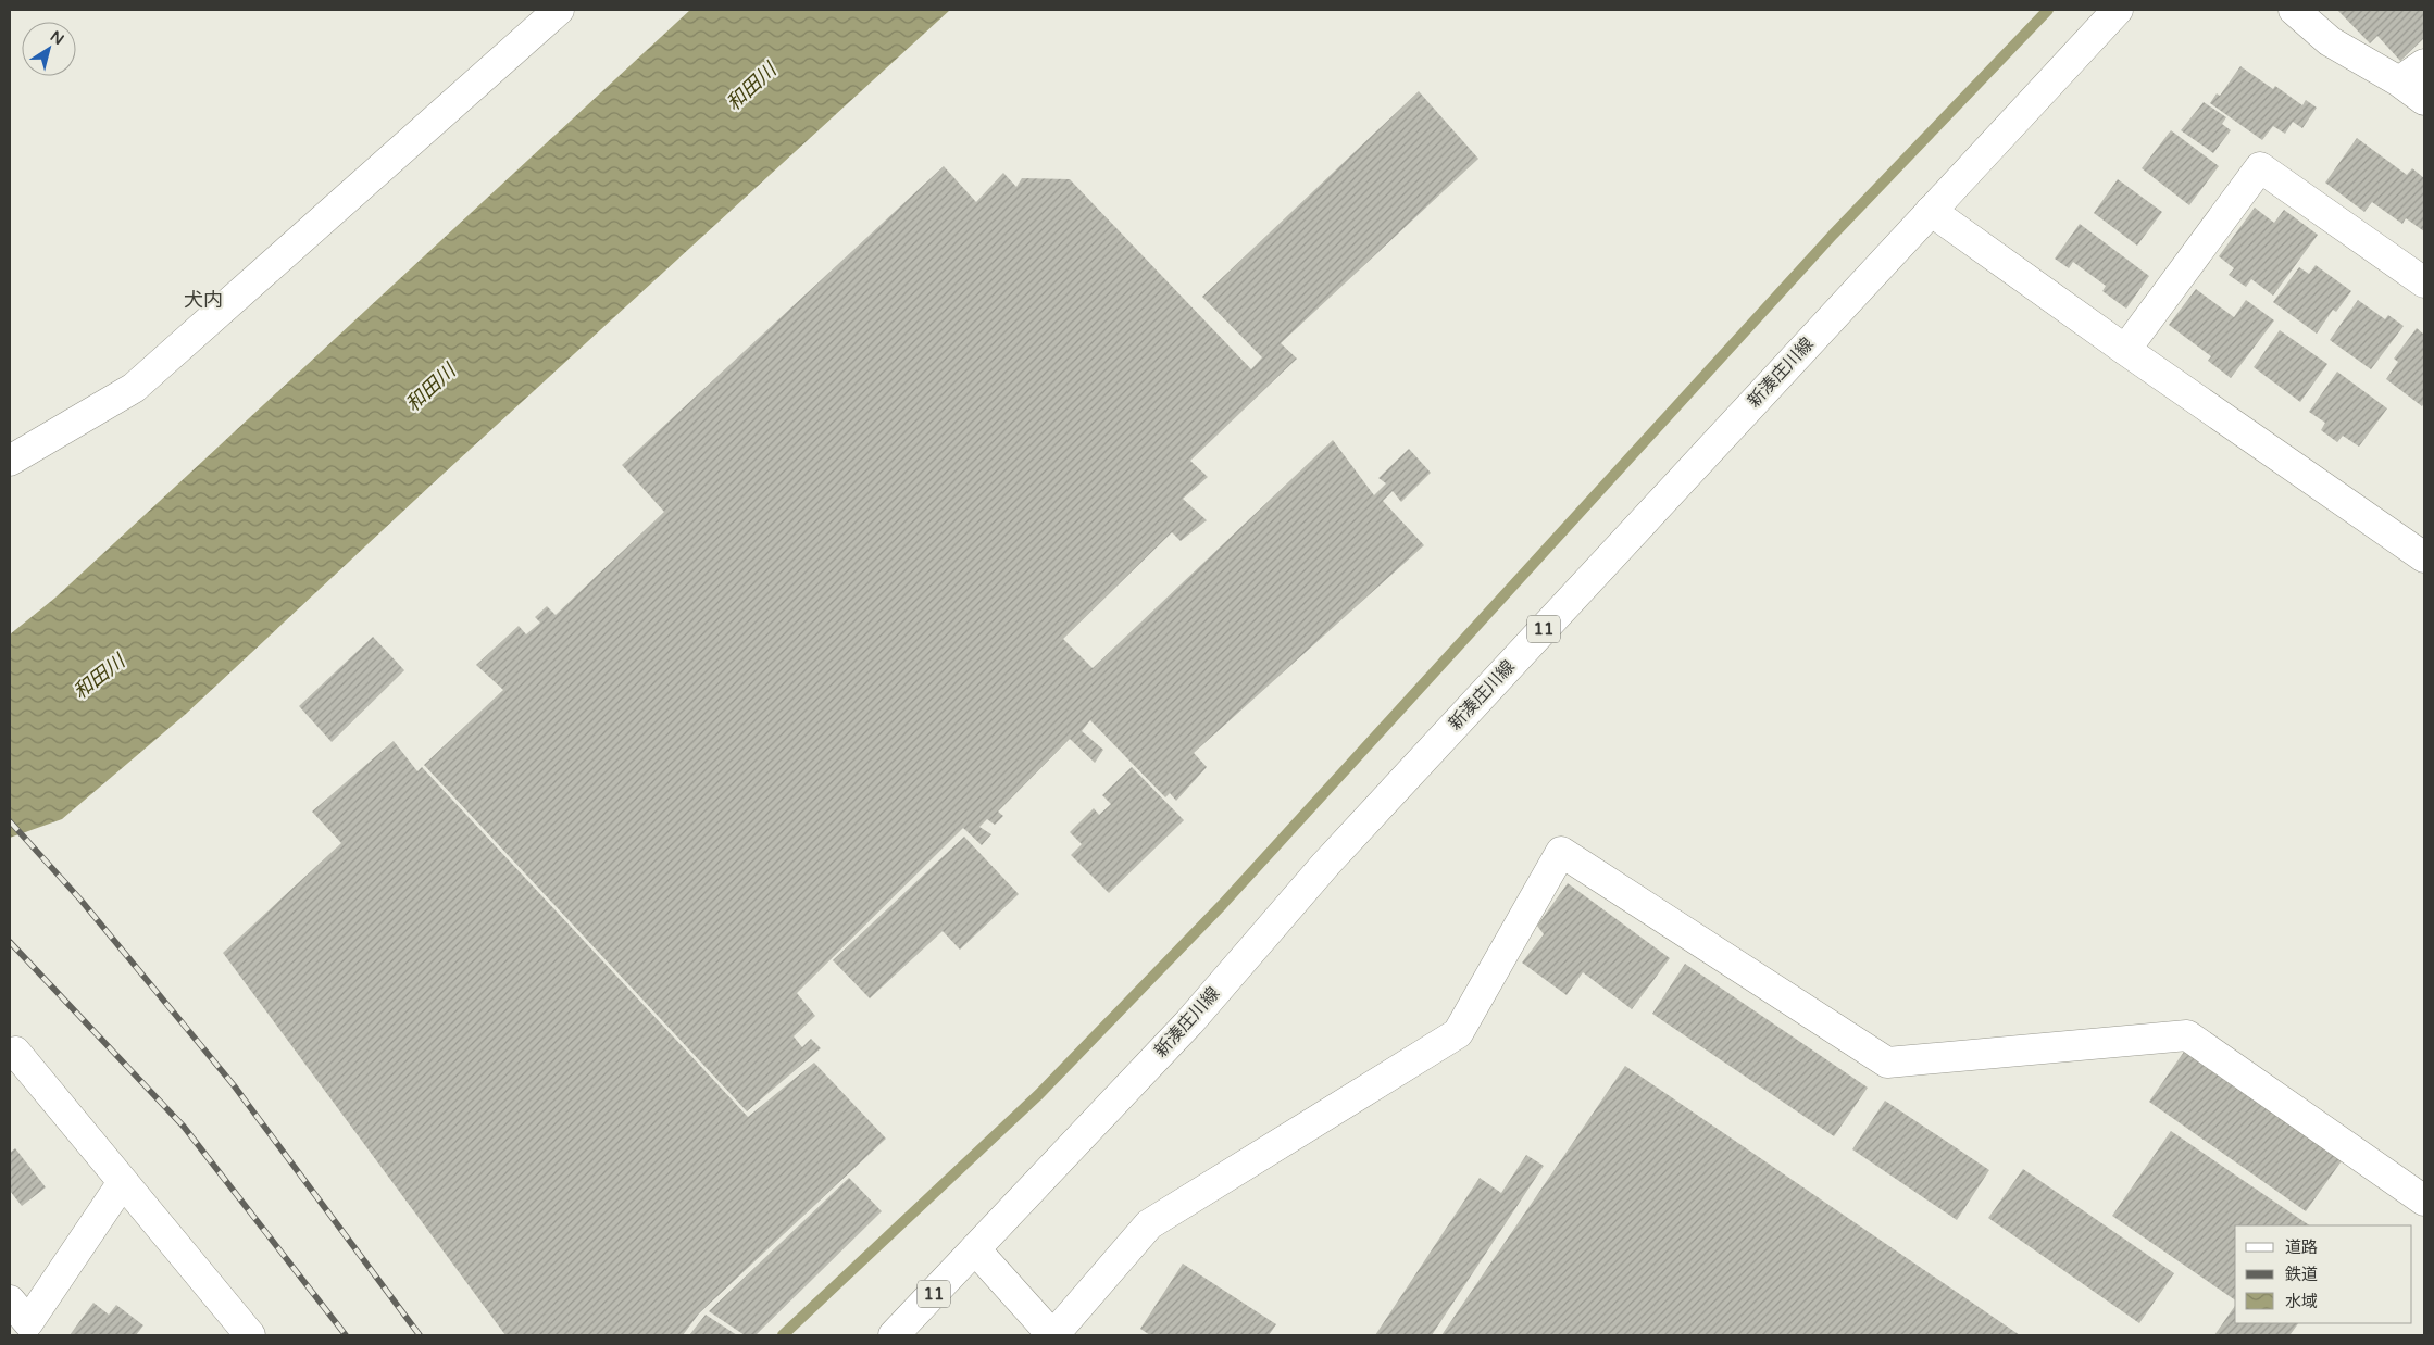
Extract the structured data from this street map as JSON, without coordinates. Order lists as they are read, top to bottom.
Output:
{
  "streets": {
    "street": ["新湊庄川線", "11"]
  },
  "districts": ["犬内"],
  "water": ["和田川"],
  "legend": ["道路", "鉄道", "水域"],
  "north": "top right"
}
